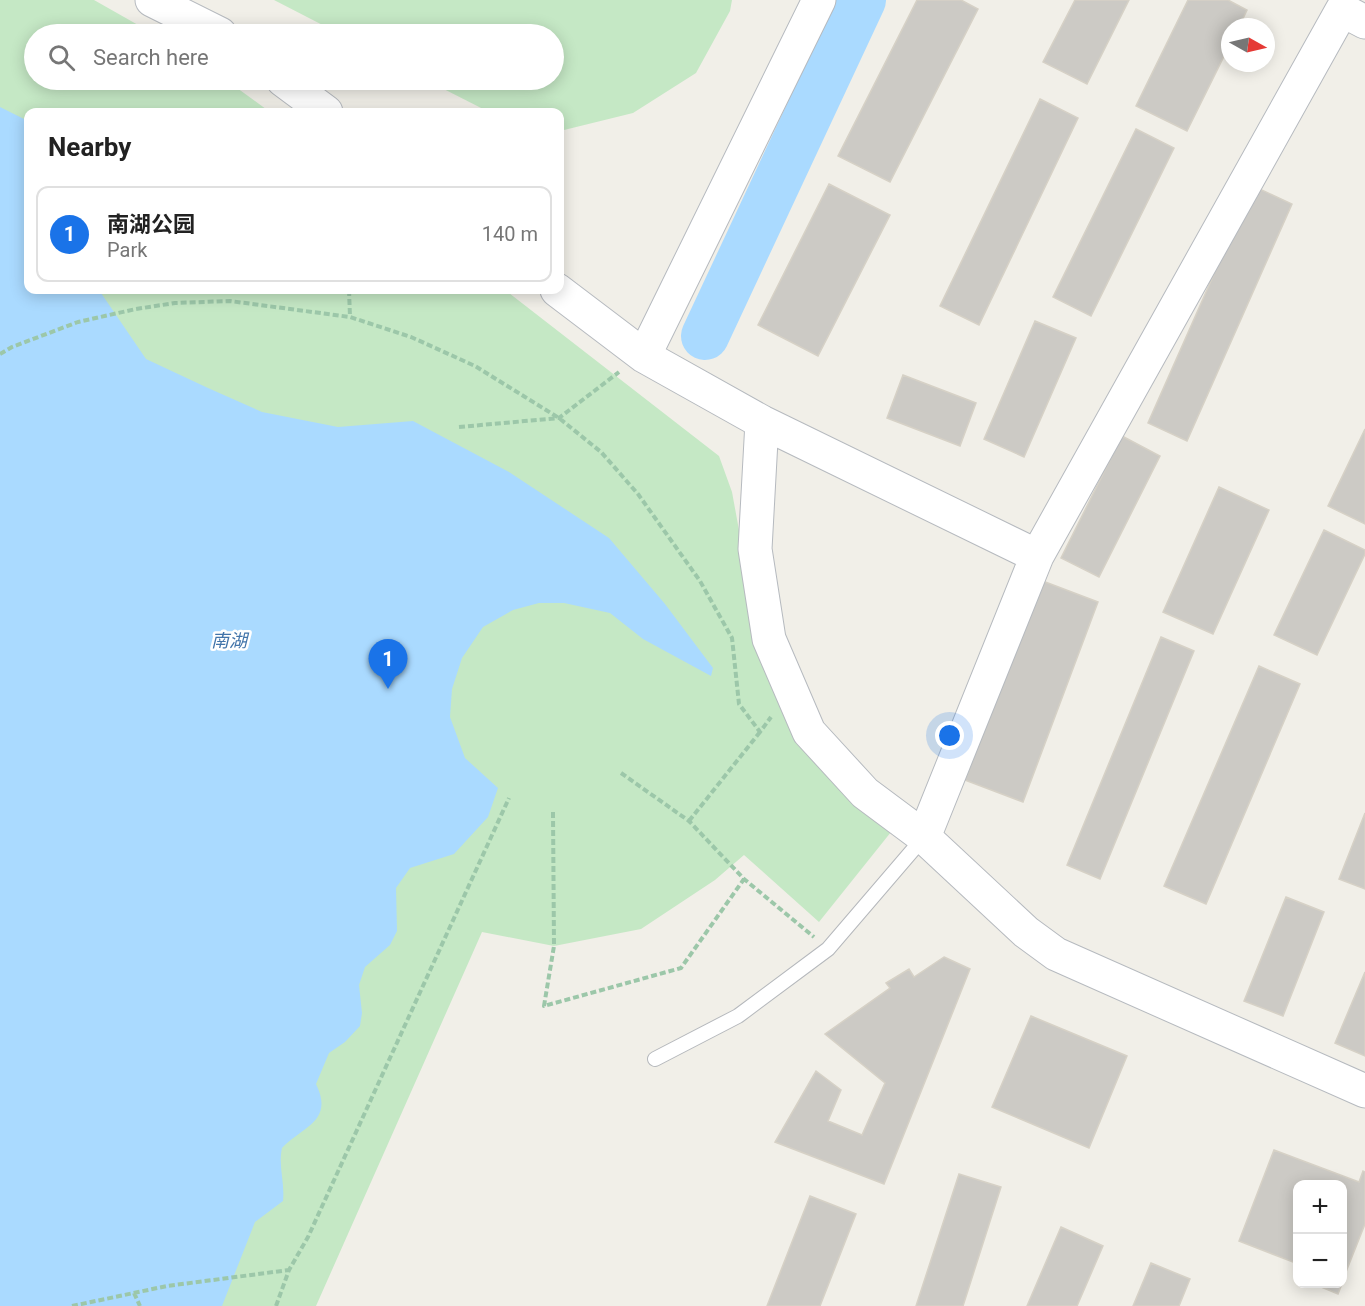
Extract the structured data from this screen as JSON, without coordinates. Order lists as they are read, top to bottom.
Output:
{
  "water": ["南湖"],
  "north": "right",
  "page": {
    "search": "Search here",
    "heading": "Nearby",
    "list": [
      {
        "mark": "1",
        "name": "南湖公园",
        "note": "Park",
        "value": "140 m"
      }
    ],
    "pins": "1",
    "map_buttons": ["+", "−"]
  }
}
